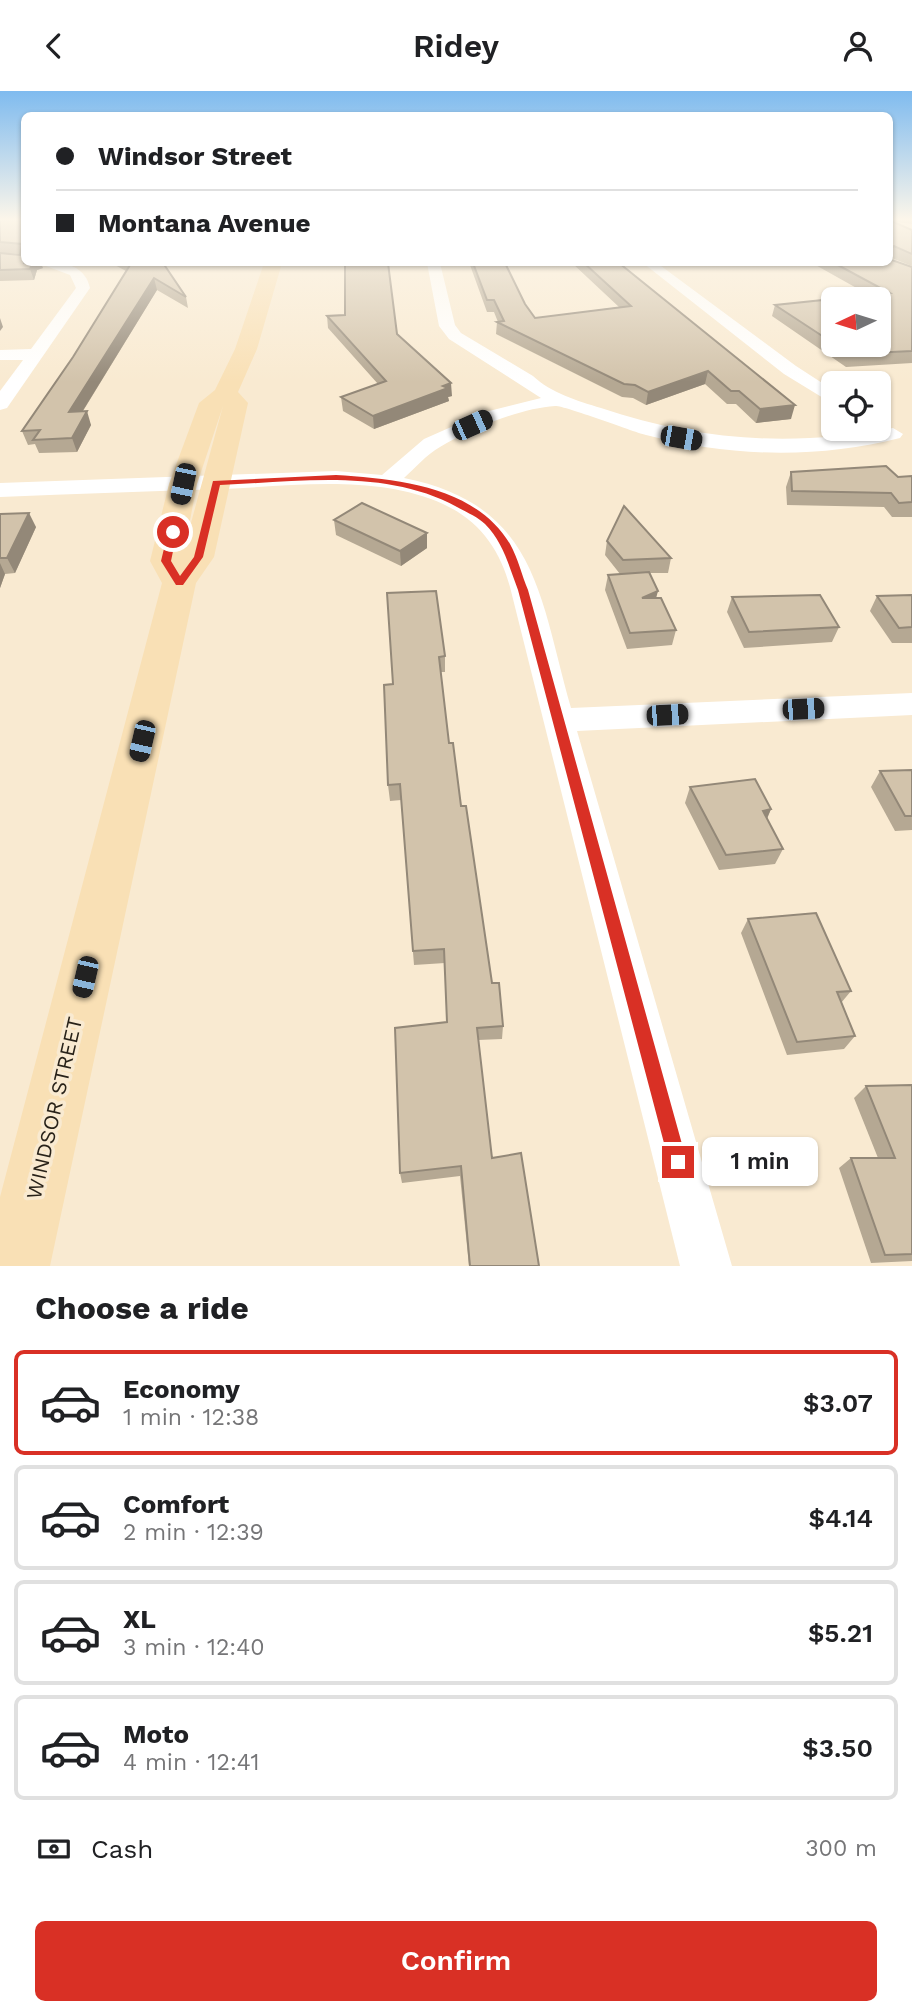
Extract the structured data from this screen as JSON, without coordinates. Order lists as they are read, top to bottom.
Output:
{
  "streets": {
    "main road": ["WINDSOR STREET"]
  },
  "north": "left",
  "page": {
    "header": "Ridey",
    "banner": ["Windsor Street", "Montana Avenue"],
    "bubble": "1 min",
    "heading": "Choose a ride",
    "list": [
      {
        "name": "Economy",
        "note": "1 min · 12:38",
        "value": "$3.07"
      },
      {
        "name": "Comfort",
        "note": "2 min · 12:39",
        "value": "$4.14"
      },
      {
        "name": "XL",
        "note": "3 min · 12:40",
        "value": "$5.21"
      },
      {
        "name": "Moto",
        "note": "4 min · 12:41",
        "value": "$3.50"
      }
    ],
    "pay": ["Cash", "300 m"],
    "buttons": "Confirm"
  }
}
